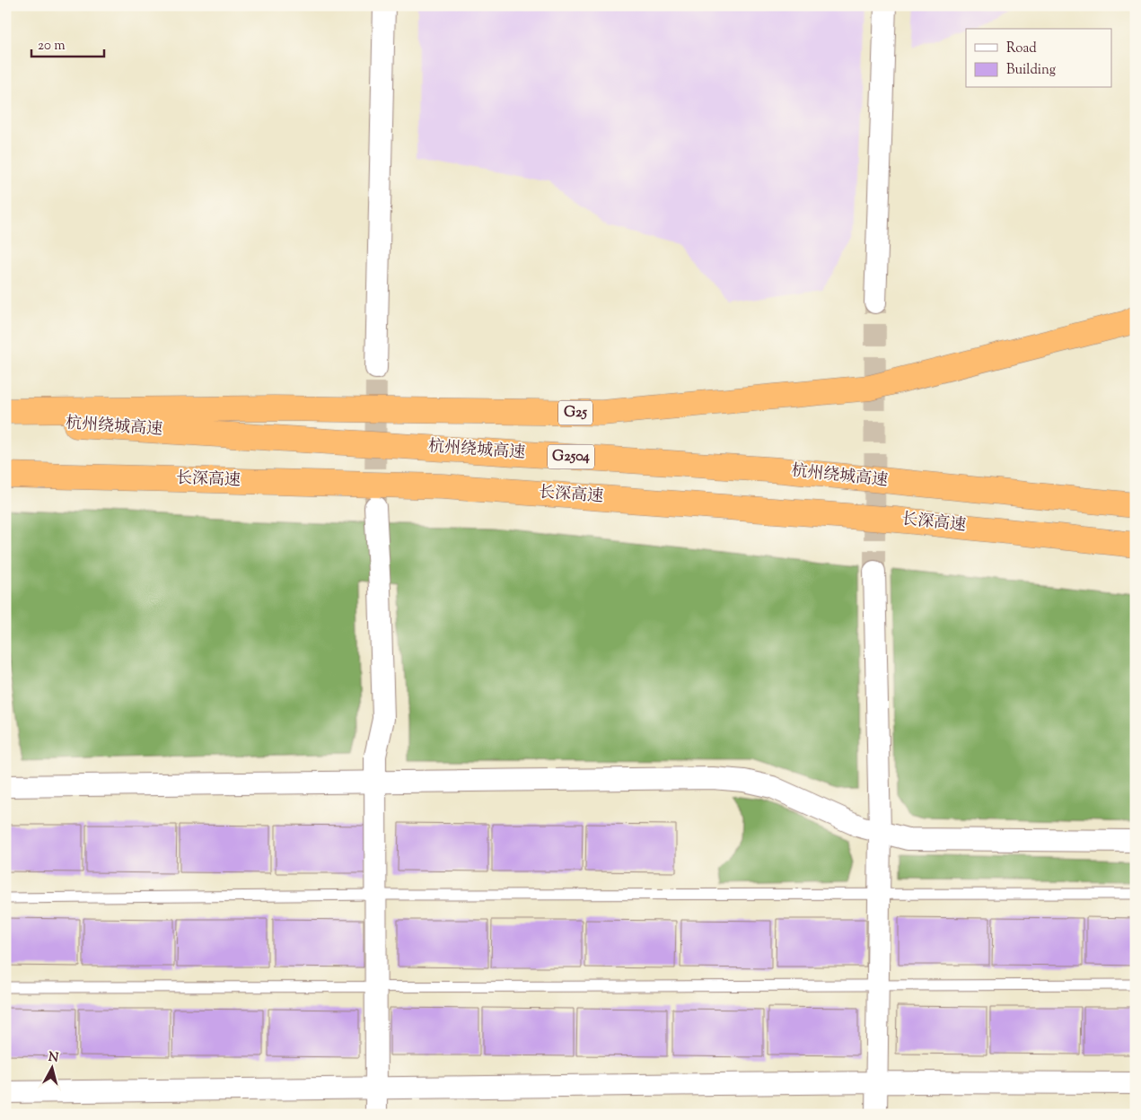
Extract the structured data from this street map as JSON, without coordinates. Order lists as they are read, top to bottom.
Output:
{
  "streets": {
    "highway": [
      "G25",
      "杭州绕城高速",
      "G2504",
      "长深高速"
    ]
  },
  "legend": ["Road", "Building"],
  "scale_bar": "20 m",
  "north": "top"
}
